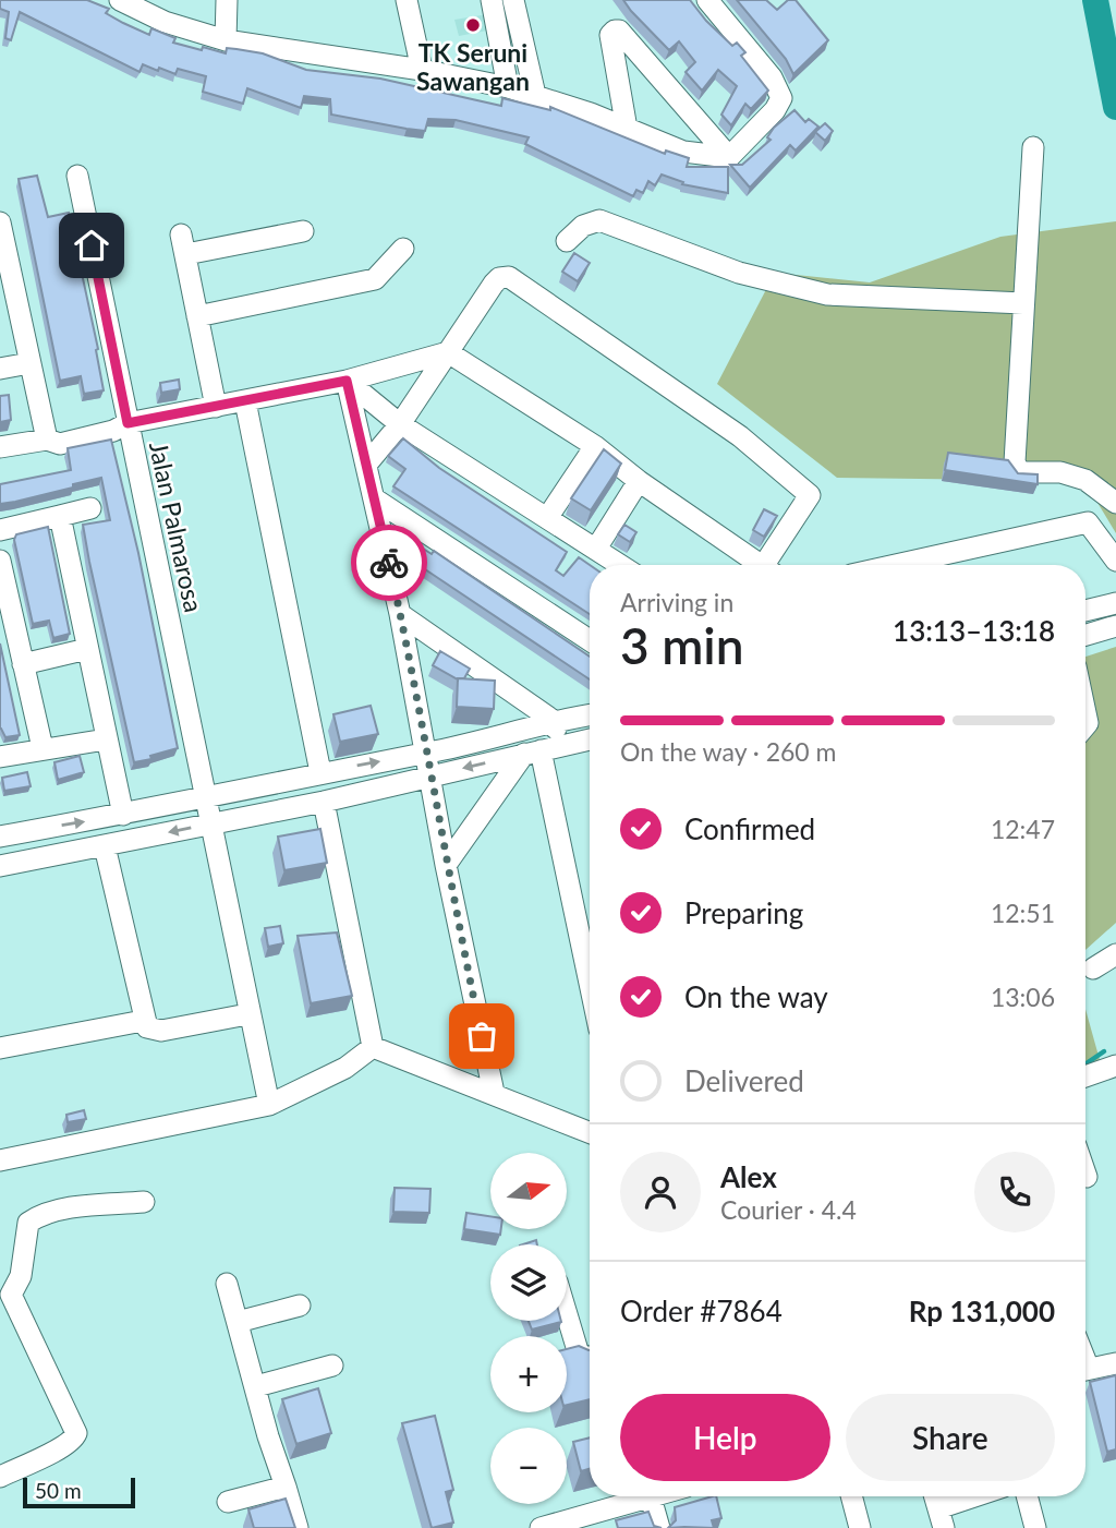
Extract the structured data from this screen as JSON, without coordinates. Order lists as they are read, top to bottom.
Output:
{
  "streets": {
    "street": ["Jalan Palmarosa"]
  },
  "places": ["TK Seruni Sawangan"],
  "scale_bar": "50 m",
  "north": "right",
  "page": {
    "heading": ["3 min", "Arriving in", "13:13–13:18"],
    "panel": [
      "Alex",
      "Courier · 4.4",
      "Order #7864",
      "Rp 131,000"
    ],
    "bar": "On the way · 260 m",
    "list": [
      ["Confirmed", "12:47"],
      ["Preparing", "12:51"],
      ["On the way", "13:06"],
      "Delivered"
    ],
    "map_buttons": ["+", "−"],
    "buttons": ["Help", "Share"],
    "scale": "50 m"
  }
}
